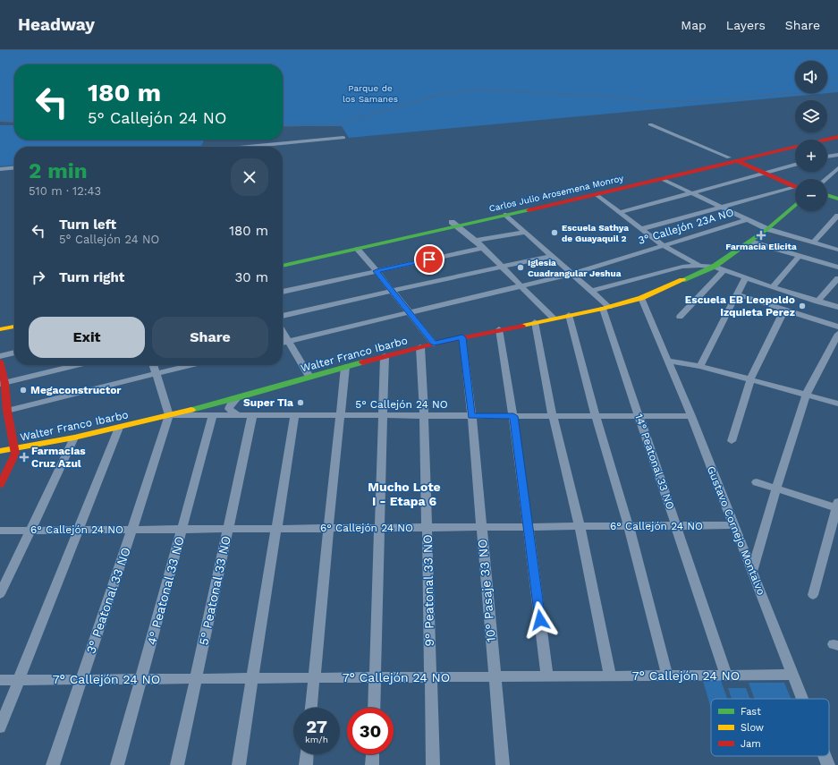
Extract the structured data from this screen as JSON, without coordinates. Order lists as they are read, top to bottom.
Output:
{
  "streets": {
    "main road": ["Carlos Julio Arosemena Monroy", "Walter Franco Ibarbo"],
    "street": [
      "3° Callejón 23A NO",
      "5° Callejón 24 NO",
      "14° Peatonal 33 NO",
      "6° Callejón 24 NO",
      "Gustavo Cornejo Montalvo",
      "4° Peatonal 33 NO",
      "5° Peatonal 33 NO",
      "9° Peatonal 33 NO",
      "10° Pasaje 33 NO",
      "3° Peatonal 33 NO",
      "7° Callejón 24 NO"
    ]
  },
  "crossings": [
    ["Carlos Julio Arosemena Monroy", "14° Peatonal 33 NO"],
    ["3° Callejón 23A NO", "14° Peatonal 33 NO"],
    ["Walter Franco Ibarbo", "5° Callejón 24 NO"],
    ["Walter Franco Ibarbo", "14° Peatonal 33 NO"],
    ["Walter Franco Ibarbo", "Gustavo Cornejo Montalvo"],
    ["Walter Franco Ibarbo", "9° Peatonal 33 NO"],
    ["Walter Franco Ibarbo", "10° Pasaje 33 NO"],
    ["Walter Franco Ibarbo", "3° Peatonal 33 NO"],
    ["5° Callejón 24 NO", "14° Peatonal 33 NO"],
    ["5° Callejón 24 NO", "Gustavo Cornejo Montalvo"],
    ["5° Callejón 24 NO", "4° Peatonal 33 NO"],
    ["5° Callejón 24 NO", "5° Peatonal 33 NO"],
    ["5° Callejón 24 NO", "9° Peatonal 33 NO"],
    ["5° Callejón 24 NO", "10° Pasaje 33 NO"],
    ["5° Callejón 24 NO", "3° Peatonal 33 NO"],
    ["14° Peatonal 33 NO", "6° Callejón 24 NO"],
    ["14° Peatonal 33 NO", "7° Callejón 24 NO"],
    ["6° Callejón 24 NO", "Gustavo Cornejo Montalvo"],
    ["6° Callejón 24 NO", "4° Peatonal 33 NO"],
    ["6° Callejón 24 NO", "5° Peatonal 33 NO"],
    ["6° Callejón 24 NO", "9° Peatonal 33 NO"],
    ["6° Callejón 24 NO", "10° Pasaje 33 NO"],
    ["6° Callejón 24 NO", "3° Peatonal 33 NO"],
    ["Gustavo Cornejo Montalvo", "7° Callejón 24 NO"],
    ["4° Peatonal 33 NO", "7° Callejón 24 NO"],
    ["5° Peatonal 33 NO", "7° Callejón 24 NO"],
    ["9° Peatonal 33 NO", "7° Callejón 24 NO"],
    ["10° Pasaje 33 NO", "7° Callejón 24 NO"],
    ["3° Peatonal 33 NO", "7° Callejón 24 NO"]
  ],
  "districts": ["Mucho Lote I - Etapa 6"],
  "parks": ["Parque de los Samanes"],
  "places": {
    "other": [
      "Escuela Sathya de Guayaquil 2",
      "Iglesia Cuadrangular Jeshua",
      "Escuela EB Leopoldo Izquieta Perez",
      "Megaconstructor",
      "Super Tia"
    ],
    "health": ["Farmacia Elicita", "Farmacias Cruz Azul"]
  },
  "legend": ["Fast", "Slow", "Jam"],
  "page": {
    "header": "Headway",
    "nav": ["Map", "Layers", "Share"],
    "map_buttons": ["+", "−"],
    "turn": ["180 m", "5° Callejón 24 NO"],
    "heading": ["2 min", "510 m · 12:43"],
    "list": [
      {
        "name": "Turn left",
        "note": "5° Callejón 24 NO",
        "value": "180 m"
      },
      {
        "name": "Turn right",
        "value": "30 m"
      }
    ],
    "buttons": ["Exit", "Share"],
    "speed": "27 km/h",
    "limit": "30"
  }
}
